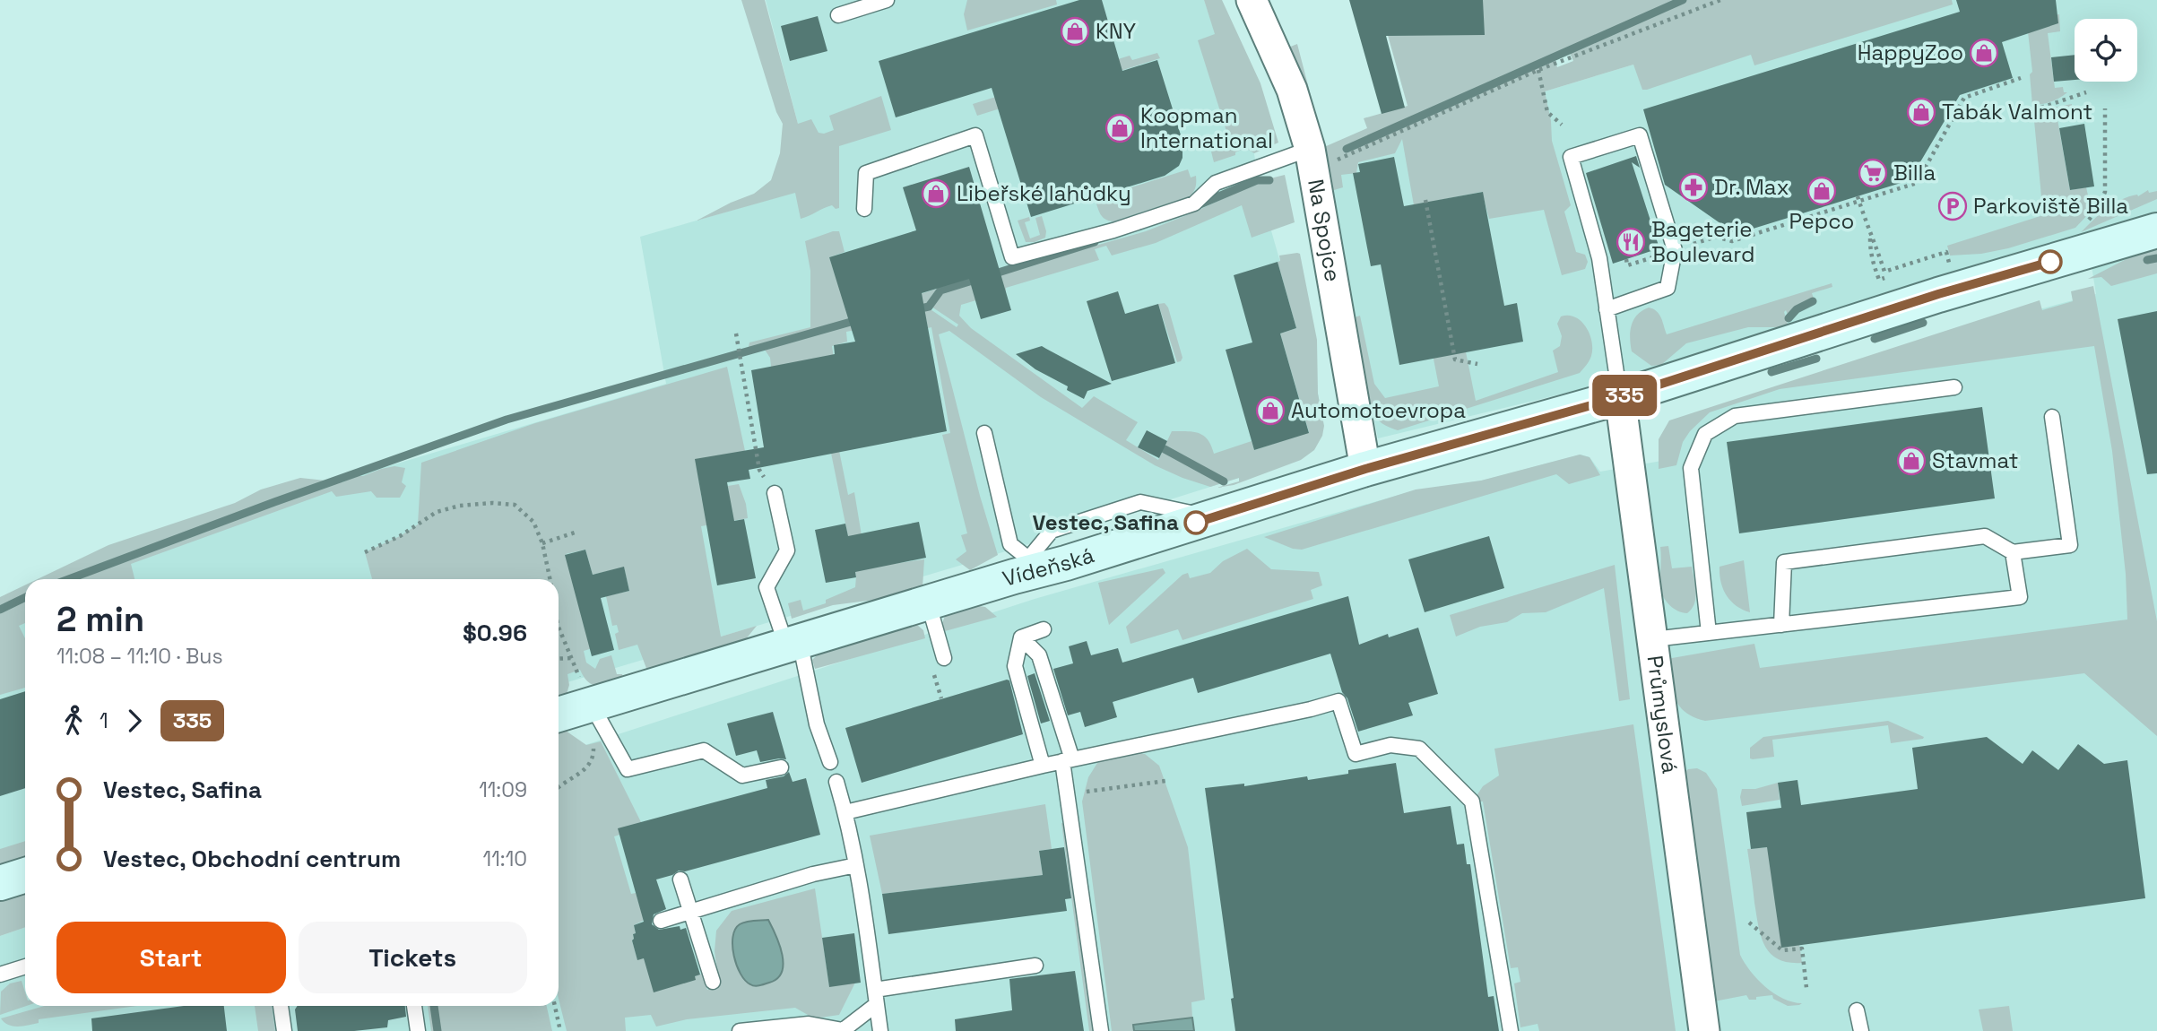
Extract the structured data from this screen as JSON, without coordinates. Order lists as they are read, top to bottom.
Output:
{
  "streets": {
    "main road": ["Vídeňská"],
    "street": ["Na Spojce", "Průmyslová"]
  },
  "crossings": [
    ["Na Spojce", "Vídeňská"],
    ["Vídeňská", "Průmyslová"]
  ],
  "places": {
    "shop": [
      "KNY",
      "HappyZoo",
      "Tabák Valmont",
      "Koopman International",
      "Pepco",
      "Libeřské lahůdky",
      "Automotoevropa",
      "Stavmat"
    ],
    "supermarket": ["Billa"],
    "pharmacy": ["Dr. Max"],
    "parking": ["Parkoviště Billa"],
    "restaurant": ["Bageterie Boulevard"],
    "other": ["Vestec, Safina"]
  },
  "lines": ["bus line 335"],
  "page": {
    "on_map": "335",
    "heading": ["2 min", "11:08 – 11:10 · Bus", "$0.96"],
    "legs": ["1", "335"],
    "list": [
      {
        "name": "Vestec, Safina",
        "value": "11:09"
      },
      {
        "name": "Vestec, Obchodní centrum",
        "value": "11:10"
      }
    ],
    "buttons": ["Start", "Tickets"]
  }
}
